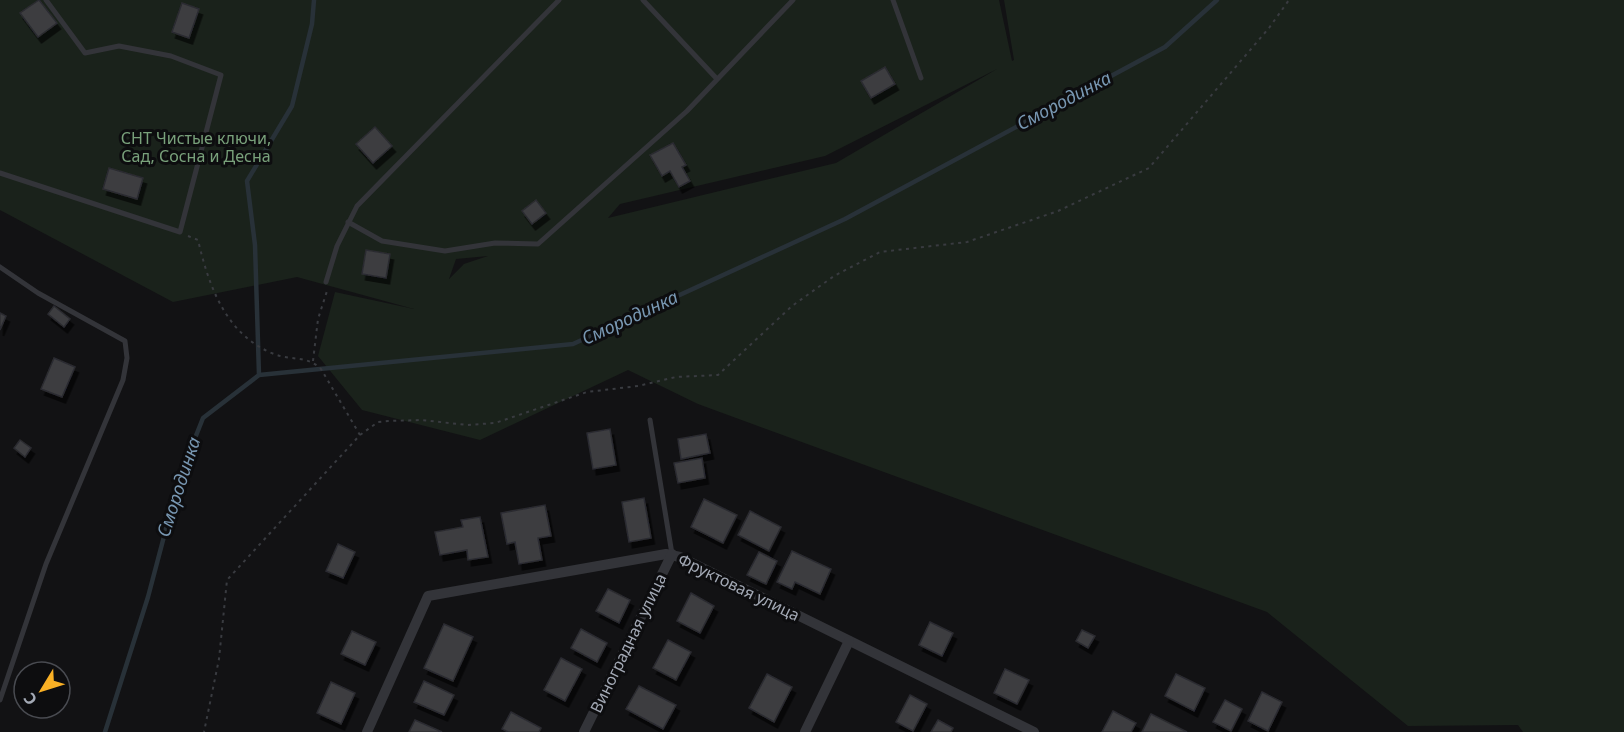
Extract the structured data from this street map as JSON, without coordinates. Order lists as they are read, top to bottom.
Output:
{
  "streets": {
    "street": ["Фруктовая улица", "Виноградная улица"]
  },
  "crossings": [
    ["Фруктовая улица", "Виноградная улица"]
  ],
  "water": ["Смородинка"],
  "parks": ["СНТ Чистые ключи, Сад, Сосна и Десна"],
  "north": "bottom left"
}
